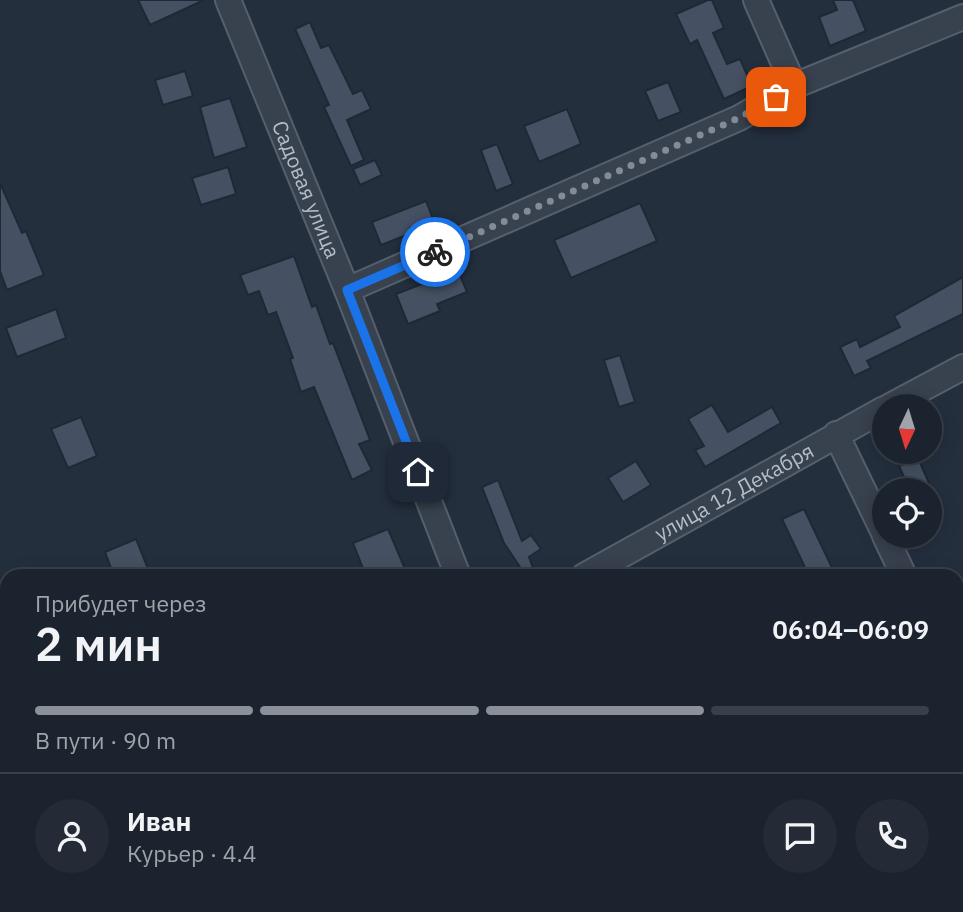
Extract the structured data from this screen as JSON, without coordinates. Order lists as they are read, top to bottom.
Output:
{
  "streets": {
    "street": ["Садовая улица", "улица 12 Декабря"]
  },
  "north": "bottom",
  "page": {
    "heading": ["2 мин", "Прибудет через", "06:04–06:09"],
    "panel": ["Иван", "Курьер · 4.4"],
    "bar": "В пути · 90 m"
  }
}
